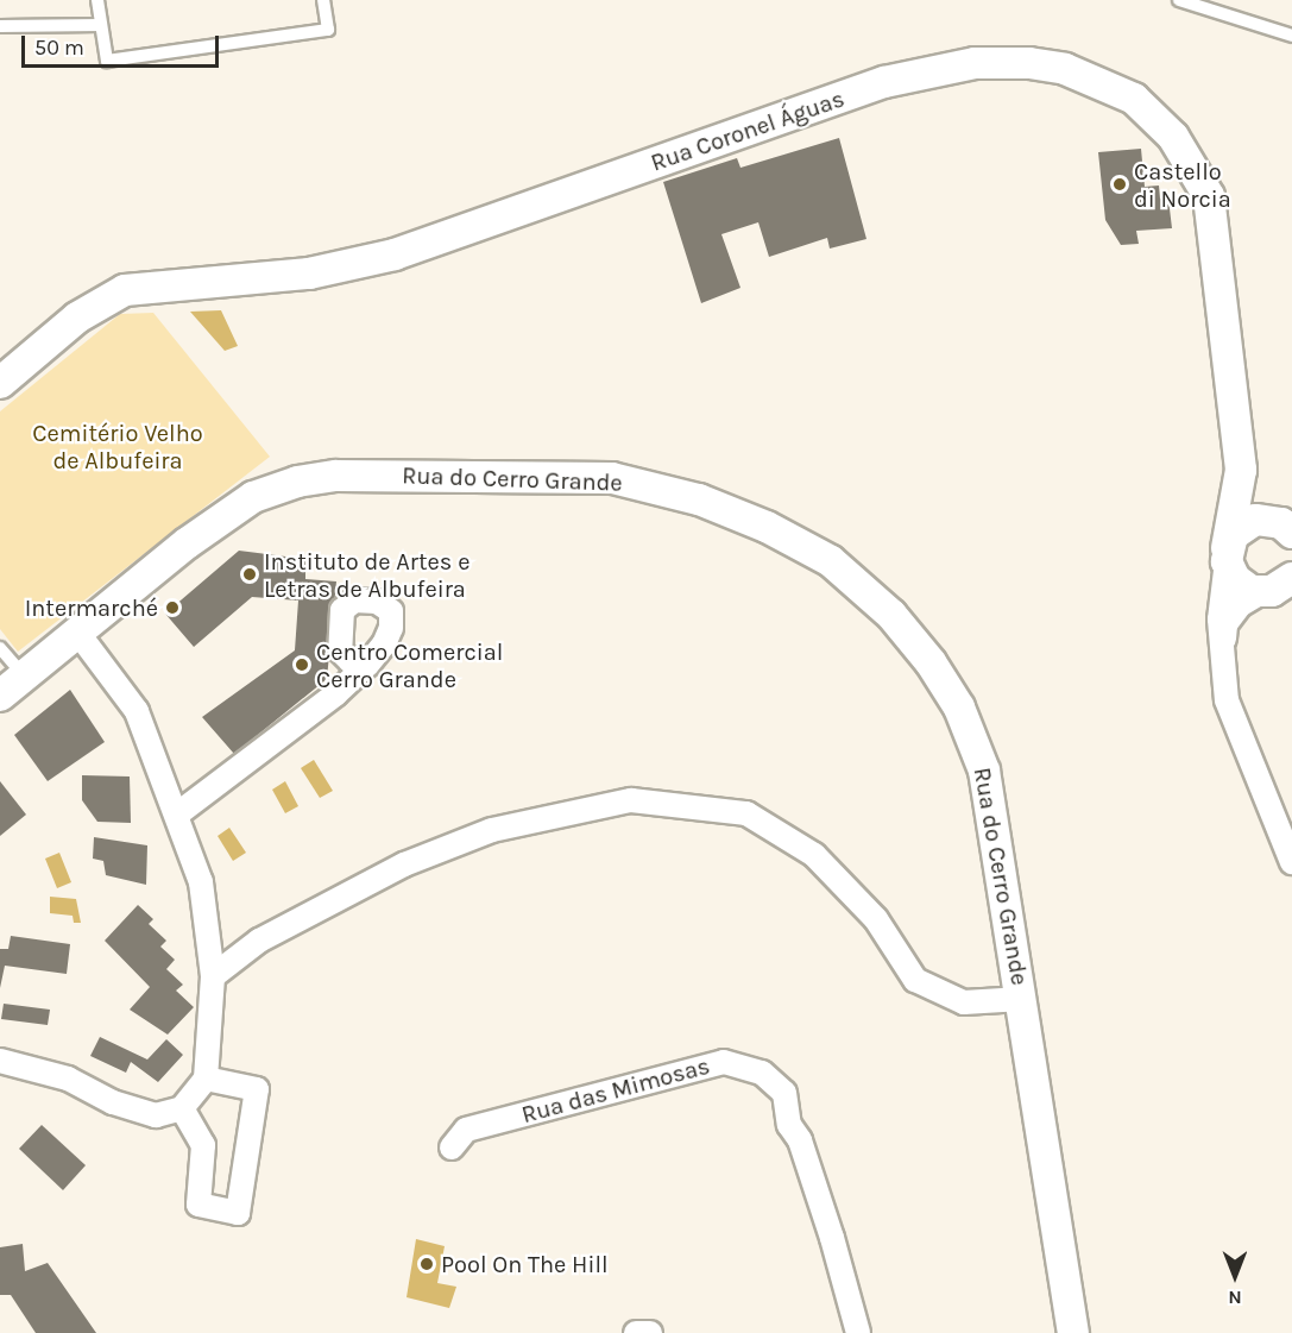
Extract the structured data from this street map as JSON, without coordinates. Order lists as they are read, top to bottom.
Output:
{
  "streets": {
    "street": ["Rua Coronel Águas", "Rua do Cerro Grande", "Rua das Mimosas"]
  },
  "parks": ["Cemitério Velho de Albufeira"],
  "places": [
    "Castello di Norcia",
    "Instituto de Artes e Letras de Albufeira",
    "Intermarché",
    "Centro Comercial Cerro Grande",
    "Pool On The Hill"
  ],
  "scale_bar": "50 m",
  "north": "bottom"
}
